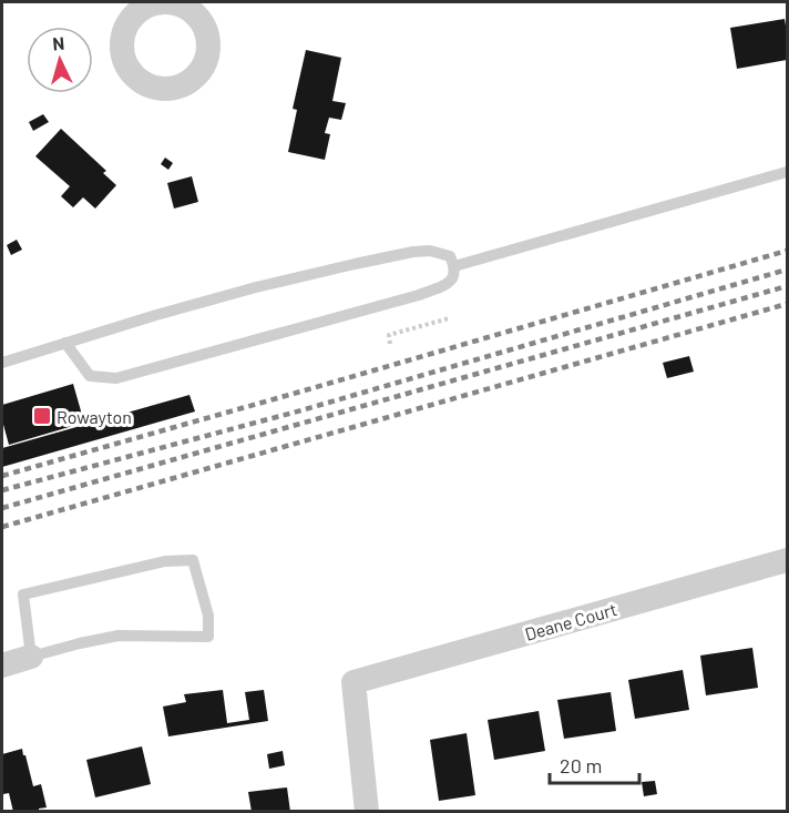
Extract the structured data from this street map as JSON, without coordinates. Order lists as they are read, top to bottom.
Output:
{
  "streets": {
    "street": ["Deane Court"]
  },
  "places": {
    "transit": ["Rowayton"]
  },
  "scale_bar": "20 m",
  "north": "top"
}
